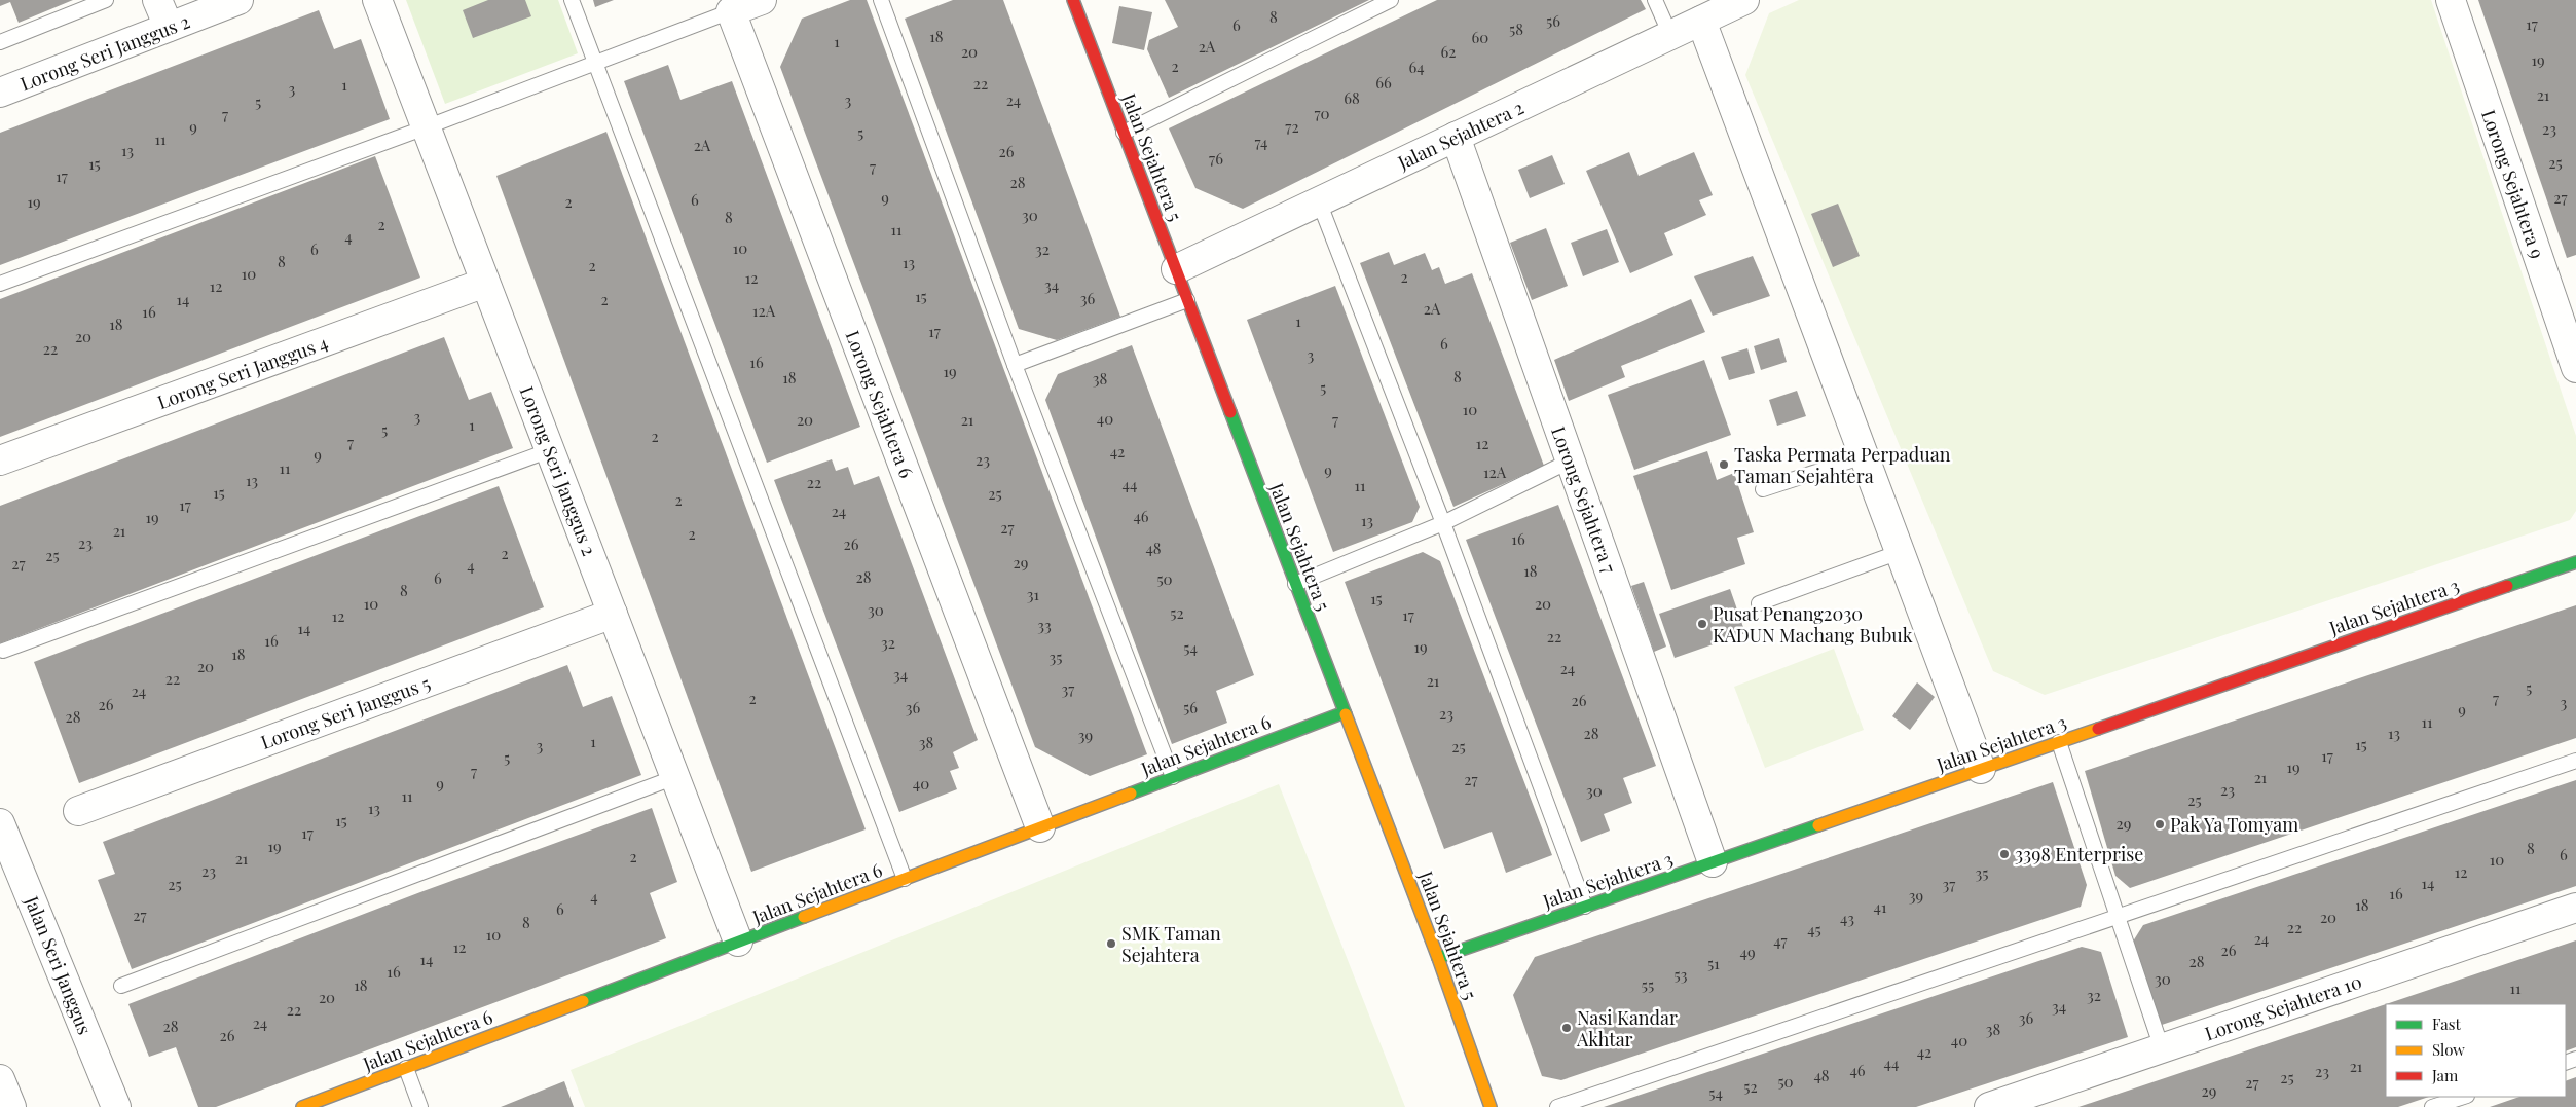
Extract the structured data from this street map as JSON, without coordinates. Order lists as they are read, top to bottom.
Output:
{
  "streets": {
    "street": [
      "Lorong Seri Janggus 2",
      "Jalan Sejahtera 2",
      "Jalan Sejahtera 5",
      "Lorong Sejahtera 9",
      "Lorong Seri Janggus 4",
      "Lorong Sejahtera 6",
      "Lorong Sejahtera 7",
      "Jalan Sejahtera 3",
      "Lorong Seri Janggus 5",
      "Jalan Sejahtera 6",
      "Jalan Seri Janggus",
      "Lorong Sejahtera 10"
    ]
  },
  "crossings": [
    ["Lorong Seri Janggus 2", "Lorong Seri Janggus 4"],
    ["Lorong Seri Janggus 2", "Lorong Seri Janggus 5"],
    ["Lorong Seri Janggus 2", "Jalan Sejahtera 6"],
    ["Jalan Sejahtera 2", "Jalan Sejahtera 5"],
    ["Jalan Sejahtera 2", "Lorong Sejahtera 7"],
    ["Jalan Sejahtera 5", "Jalan Sejahtera 3"],
    ["Jalan Sejahtera 5", "Jalan Sejahtera 6"],
    ["Lorong Sejahtera 6", "Jalan Sejahtera 6"],
    ["Lorong Sejahtera 7", "Jalan Sejahtera 3"]
  ],
  "places": [
    "Taska Permata Perpaduan Taman Sejahtera",
    "Pusat Penang2030 KADUN Machang Bubuk",
    "Pak Ya Tomyam",
    "3398 Enterprise",
    "SMK Taman Sejahtera",
    "Nasi Kandar Akhtar"
  ],
  "house_numbers": [
    "8",
    "56",
    "17",
    "6",
    "58",
    "18",
    "60",
    "1",
    "2A",
    "20",
    "62",
    "19",
    "2",
    "64",
    "66",
    "22",
    "1",
    "3",
    "21",
    "68",
    "3",
    "24",
    "5",
    "70",
    "7",
    "9",
    "72",
    "23",
    "5",
    "11",
    "74",
    "2A",
    "13",
    "26",
    "76",
    "25",
    "15",
    "7",
    "17",
    "28",
    "9",
    "27",
    "6",
    "19",
    "2",
    "30",
    "8",
    "2",
    "11",
    "4",
    "10",
    "6",
    "32",
    "8",
    "13",
    "2",
    "10",
    "2",
    "12",
    "34",
    "12",
    "15",
    "36",
    "14",
    "2",
    "2A",
    "12A",
    "16",
    "1",
    "18",
    "17",
    "20",
    "6",
    "22",
    "3",
    "16",
    "19",
    "8",
    "18",
    "38",
    "5",
    "10",
    "3",
    "40",
    "20",
    "21",
    "7",
    "1",
    "5",
    "2",
    "7",
    "12",
    "42",
    "9",
    "23",
    "11",
    "9",
    "12A",
    "13",
    "22",
    "44",
    "11",
    "15",
    "25",
    "2",
    "17",
    "24",
    "46",
    "19",
    "13",
    "27",
    "21",
    "2",
    "16",
    "23",
    "26",
    "48",
    "2",
    "25",
    "29",
    "27",
    "4",
    "18",
    "28",
    "6",
    "50",
    "8",
    "31",
    "15",
    "10",
    "20",
    "30",
    "52",
    "17",
    "12",
    "33",
    "14",
    "22",
    "16",
    "32",
    "19",
    "54",
    "18",
    "35",
    "20",
    "24",
    "34",
    "22",
    "21",
    "5",
    "37",
    "24",
    "2",
    "7",
    "26",
    "3",
    "26",
    "36",
    "56",
    "9",
    "23",
    "28",
    "11",
    "28",
    "13",
    "39",
    "1",
    "38",
    "15",
    "3",
    "25",
    "17",
    "5",
    "19",
    "7",
    "21",
    "27",
    "9",
    "40",
    "23",
    "30",
    "11",
    "25",
    "13",
    "15",
    "29",
    "17",
    "19",
    "8",
    "6",
    "2",
    "21",
    "10",
    "23",
    "12",
    "35",
    "14",
    "25",
    "37",
    "16",
    "39",
    "4",
    "18",
    "41",
    "6",
    "27",
    "20",
    "43",
    "8",
    "22",
    "45",
    "10",
    "24",
    "47",
    "12",
    "26",
    "49",
    "14",
    "28",
    "51",
    "16",
    "53",
    "30",
    "18",
    "55",
    "11",
    "32",
    "20",
    "34",
    "22",
    "36",
    "24",
    "28",
    "38",
    "26",
    "40",
    "42",
    "44",
    "21",
    "46",
    "23",
    "48",
    "25",
    "50",
    "27",
    "52",
    "29",
    "54"
  ],
  "legend": ["Fast", "Slow", "Jam"]
}
